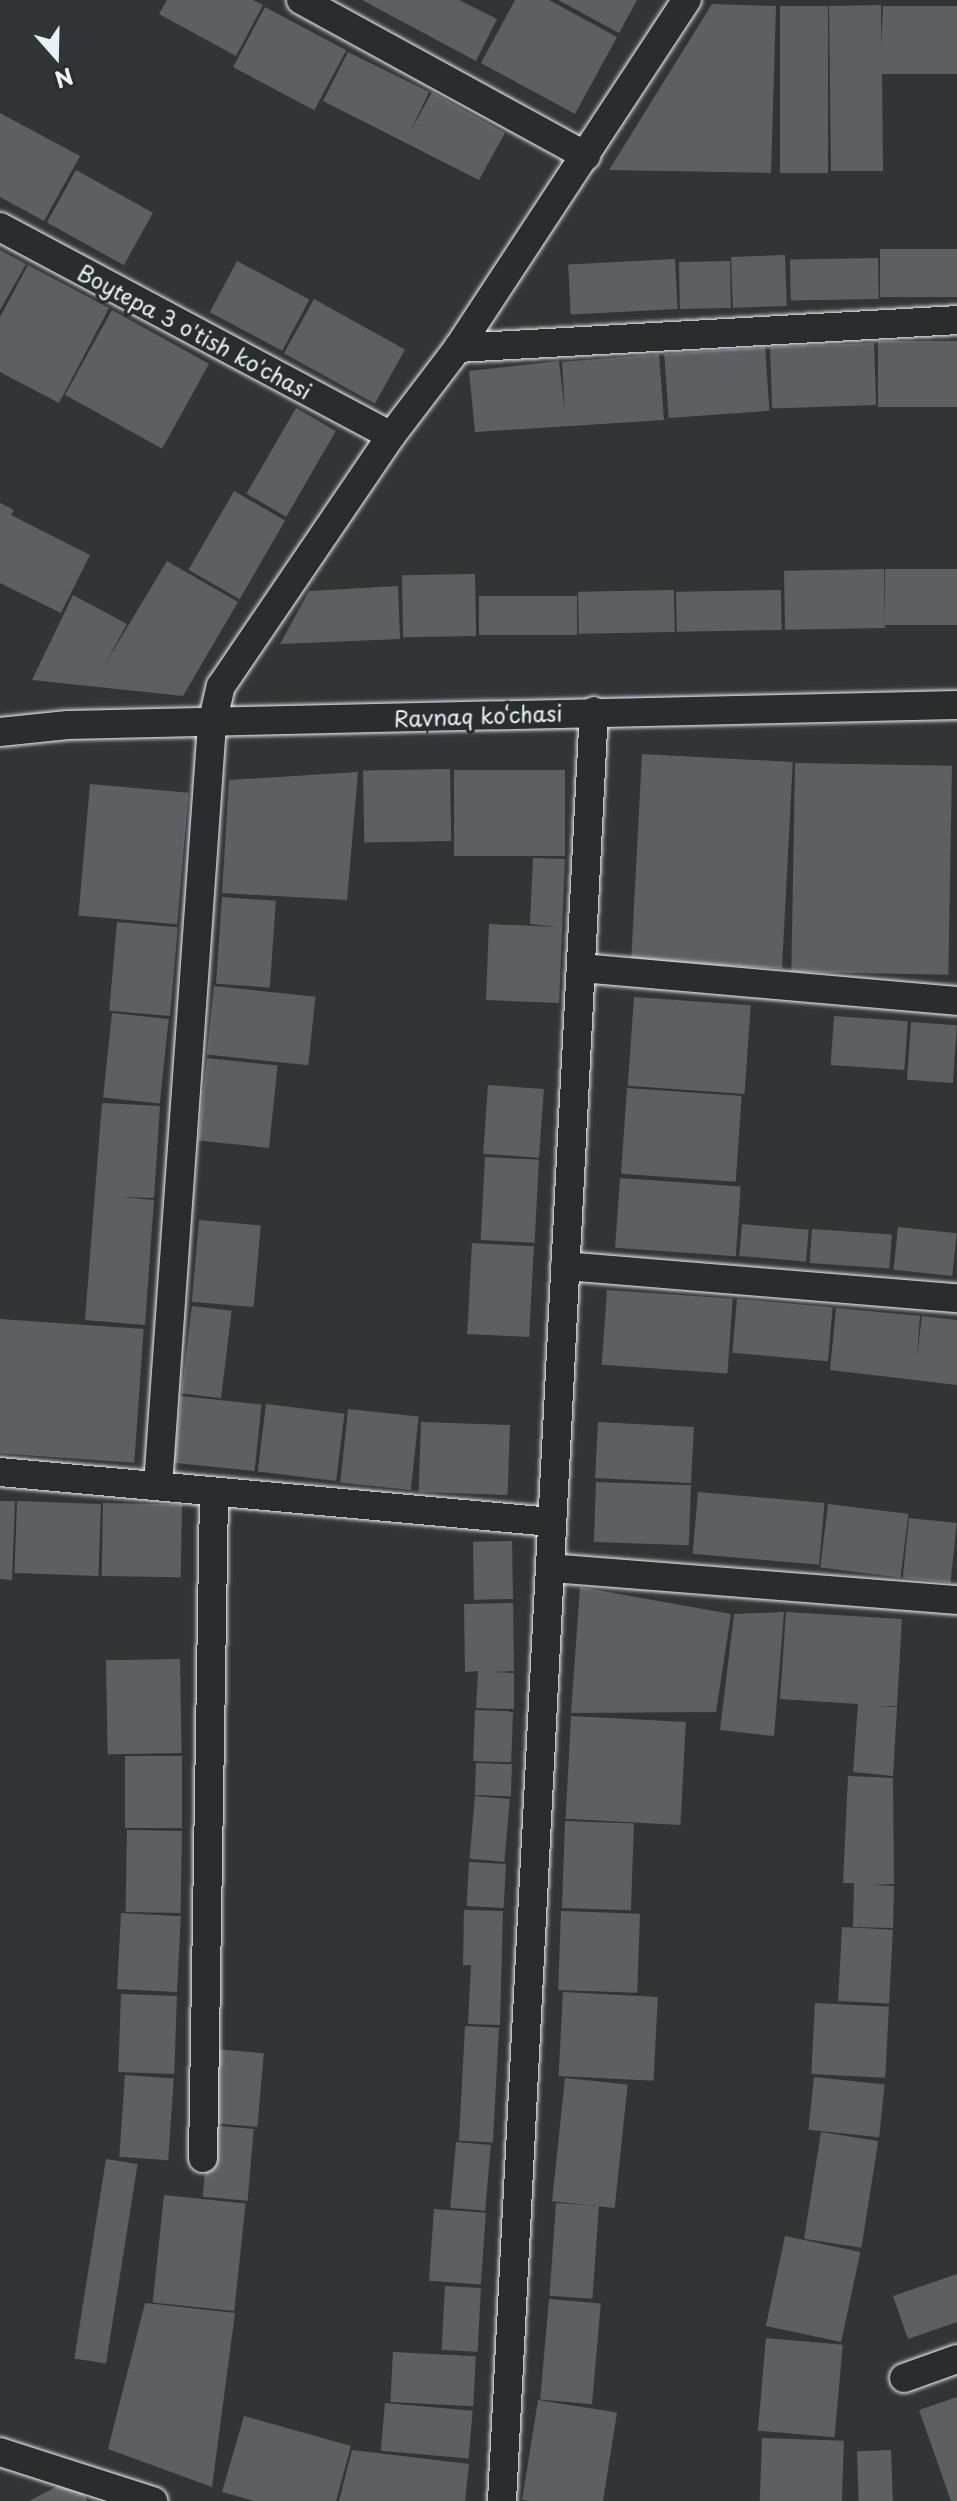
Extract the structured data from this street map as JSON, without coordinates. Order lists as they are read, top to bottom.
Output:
{
  "streets": {
    "street": ["Boytepa 3 o'tish ko'chasi", "Ravnaq ko‘chasi"]
  },
  "north": "bottom"
}
